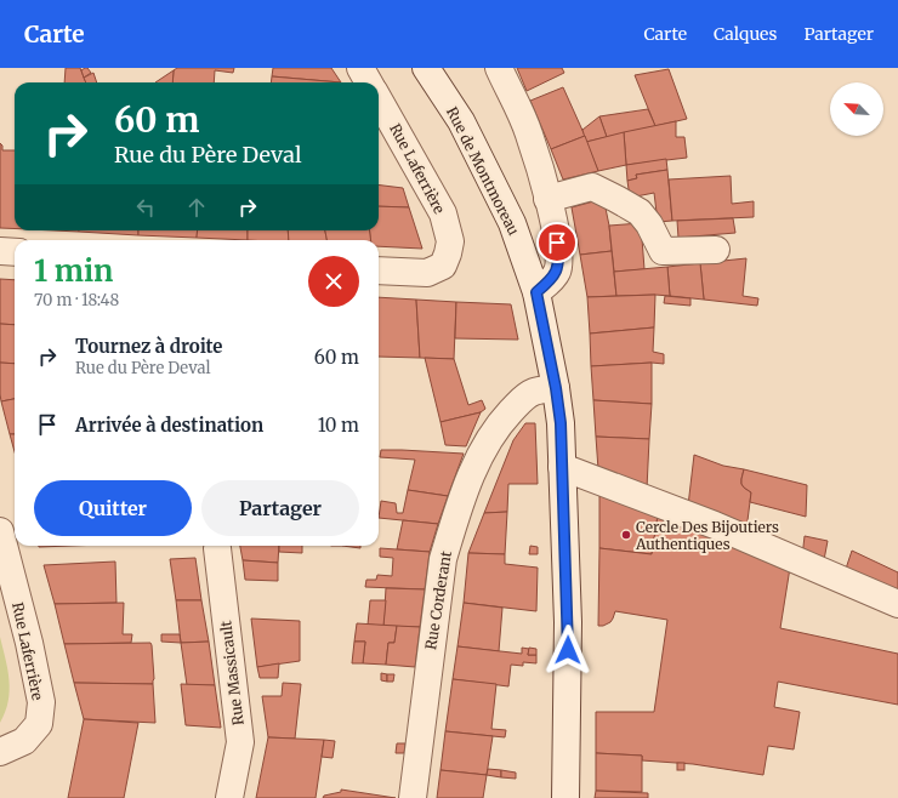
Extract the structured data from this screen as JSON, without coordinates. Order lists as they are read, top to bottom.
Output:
{
  "streets": {
    "street": [
      "Rue Laferrière",
      "Rue de Montmoreau",
      "Rue Corderant",
      "Rue Massicault"
    ]
  },
  "crossings": [
    ["Rue de Montmoreau", "Rue Corderant"]
  ],
  "places": ["Cercle Des Bijoutiers Authentiques"],
  "north": "top left",
  "page": {
    "header": "Carte",
    "nav": ["Carte", "Calques", "Partager"],
    "turn": ["60 m", "Rue du Père Deval"],
    "heading": ["1 min", "70 m · 18:48"],
    "list": [
      {
        "name": "Tournez à droite",
        "note": "Rue du Père Deval",
        "value": "60 m"
      },
      {
        "name": "Arrivée à destination",
        "value": "10 m"
      }
    ],
    "buttons": ["Quitter", "Partager"]
  }
}
